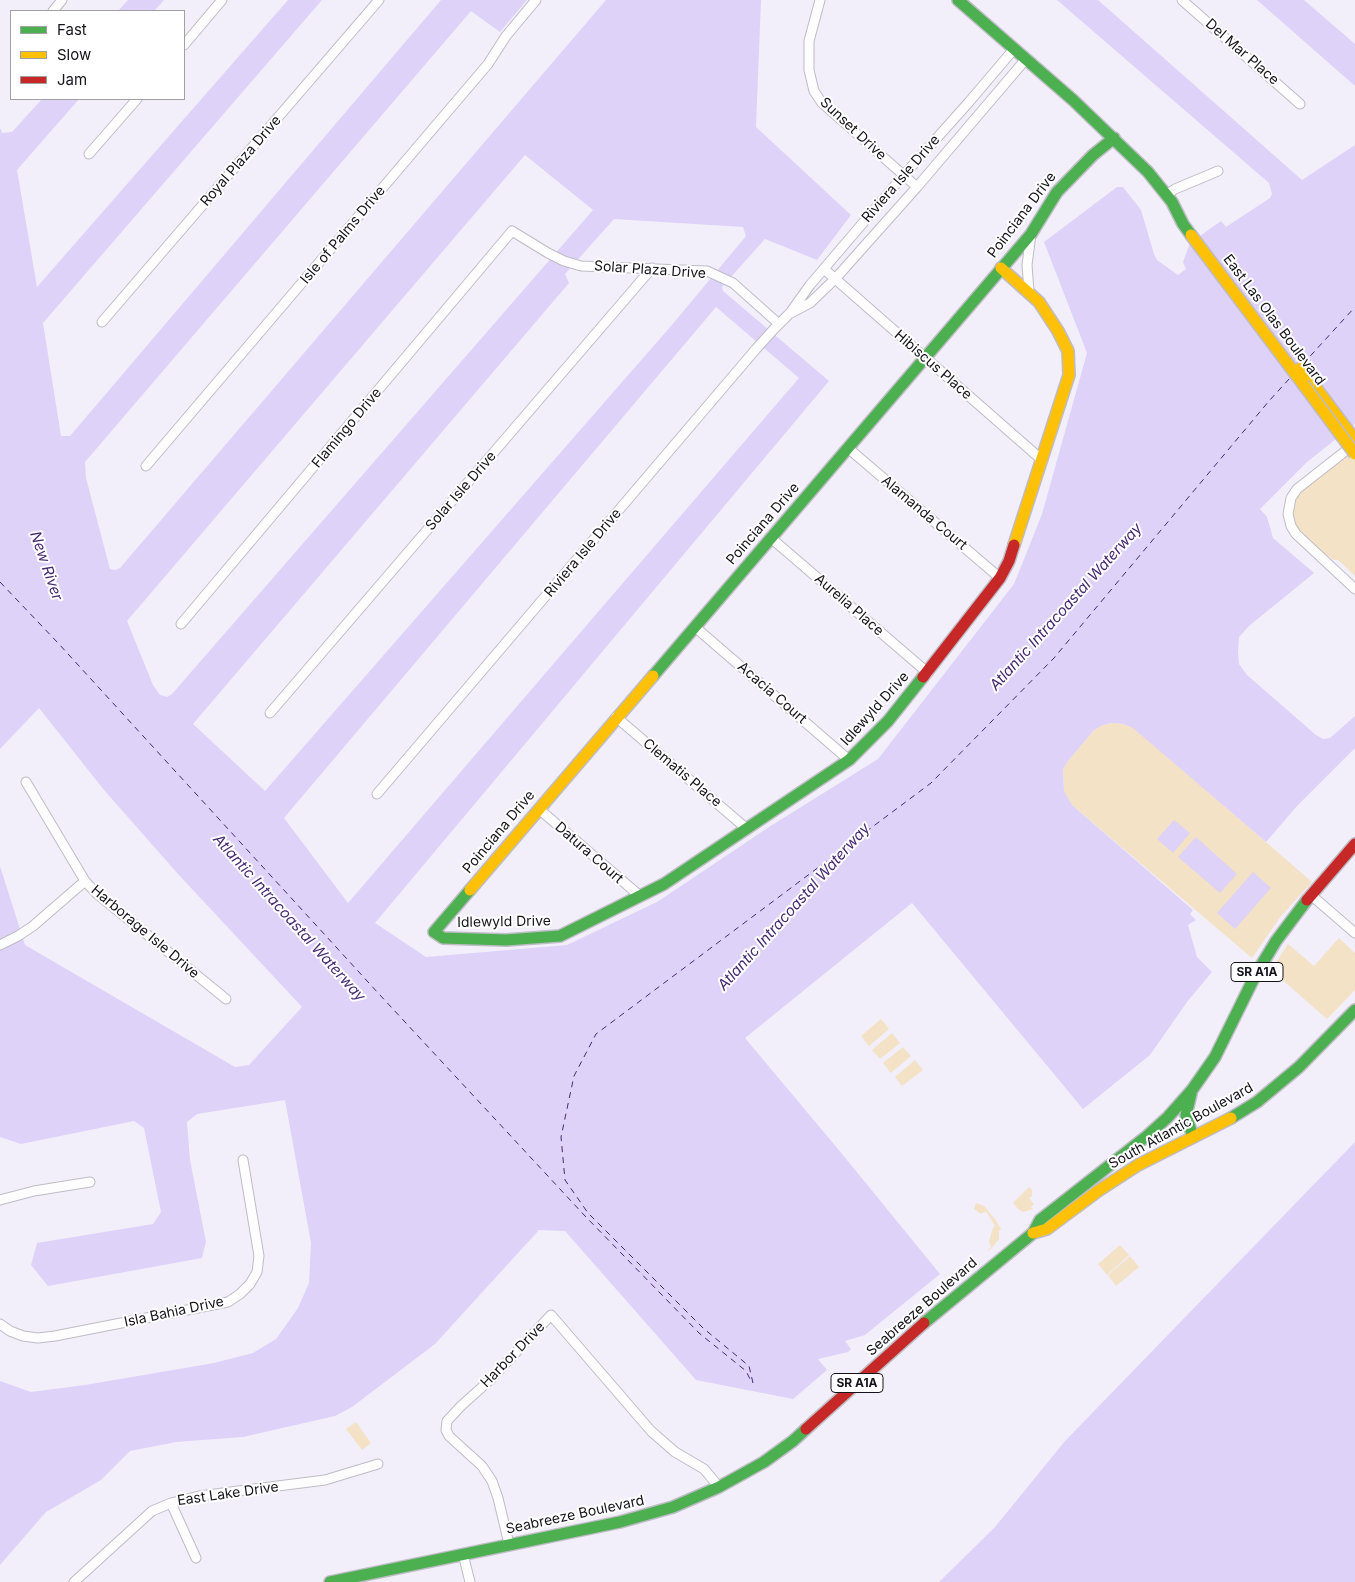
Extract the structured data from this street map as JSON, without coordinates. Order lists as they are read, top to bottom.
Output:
{
  "streets": {
    "main road": [
      "Poinciana Drive",
      "East Las Olas Boulevard",
      "Idlewyld Drive",
      "SR A1A",
      "South Atlantic Boulevard",
      "Seabreeze Boulevard"
    ],
    "street": [
      "Del Mar Place",
      "Sunset Drive",
      "Royal Plaza Drive",
      "Riviera Isle Drive",
      "Isle of Palms Drive",
      "Solar Plaza Drive",
      "Hibiscus Place",
      "Flamingo Drive",
      "Solar Isle Drive",
      "Alamanda Court",
      "Aurelia Place",
      "Acacia Court",
      "Clematis Place",
      "Datura Court",
      "Harborage Isle Drive",
      "Isla Bahia Drive",
      "Harbor Drive",
      "East Lake Drive"
    ]
  },
  "crossings": [
    ["Sunset Drive", "Riviera Isle Drive"],
    ["Riviera Isle Drive", "Solar Plaza Drive"],
    ["Riviera Isle Drive", "East Las Olas Boulevard"],
    ["Riviera Isle Drive", "Hibiscus Place"],
    ["Poinciana Drive", "East Las Olas Boulevard"],
    ["Poinciana Drive", "Hibiscus Place"],
    ["Poinciana Drive", "Alamanda Court"],
    ["Poinciana Drive", "Aurelia Place"],
    ["Poinciana Drive", "Acacia Court"],
    ["Poinciana Drive", "Idlewyld Drive"],
    ["Poinciana Drive", "Clematis Place"],
    ["Poinciana Drive", "Datura Court"],
    ["Solar Plaza Drive", "Flamingo Drive"],
    ["Solar Plaza Drive", "Solar Isle Drive"],
    ["Hibiscus Place", "Idlewyld Drive"],
    ["Alamanda Court", "Idlewyld Drive"],
    ["Aurelia Place", "Idlewyld Drive"],
    ["Acacia Court", "Idlewyld Drive"],
    ["Idlewyld Drive", "Clematis Place"],
    ["Idlewyld Drive", "Datura Court"],
    ["South Atlantic Boulevard", "Seabreeze Boulevard"],
    ["Seabreeze Boulevard", "Harbor Drive"]
  ],
  "water": ["New River", "Atlantic Intracoastal Waterway"],
  "legend": ["Fast", "Slow", "Jam"]
}
